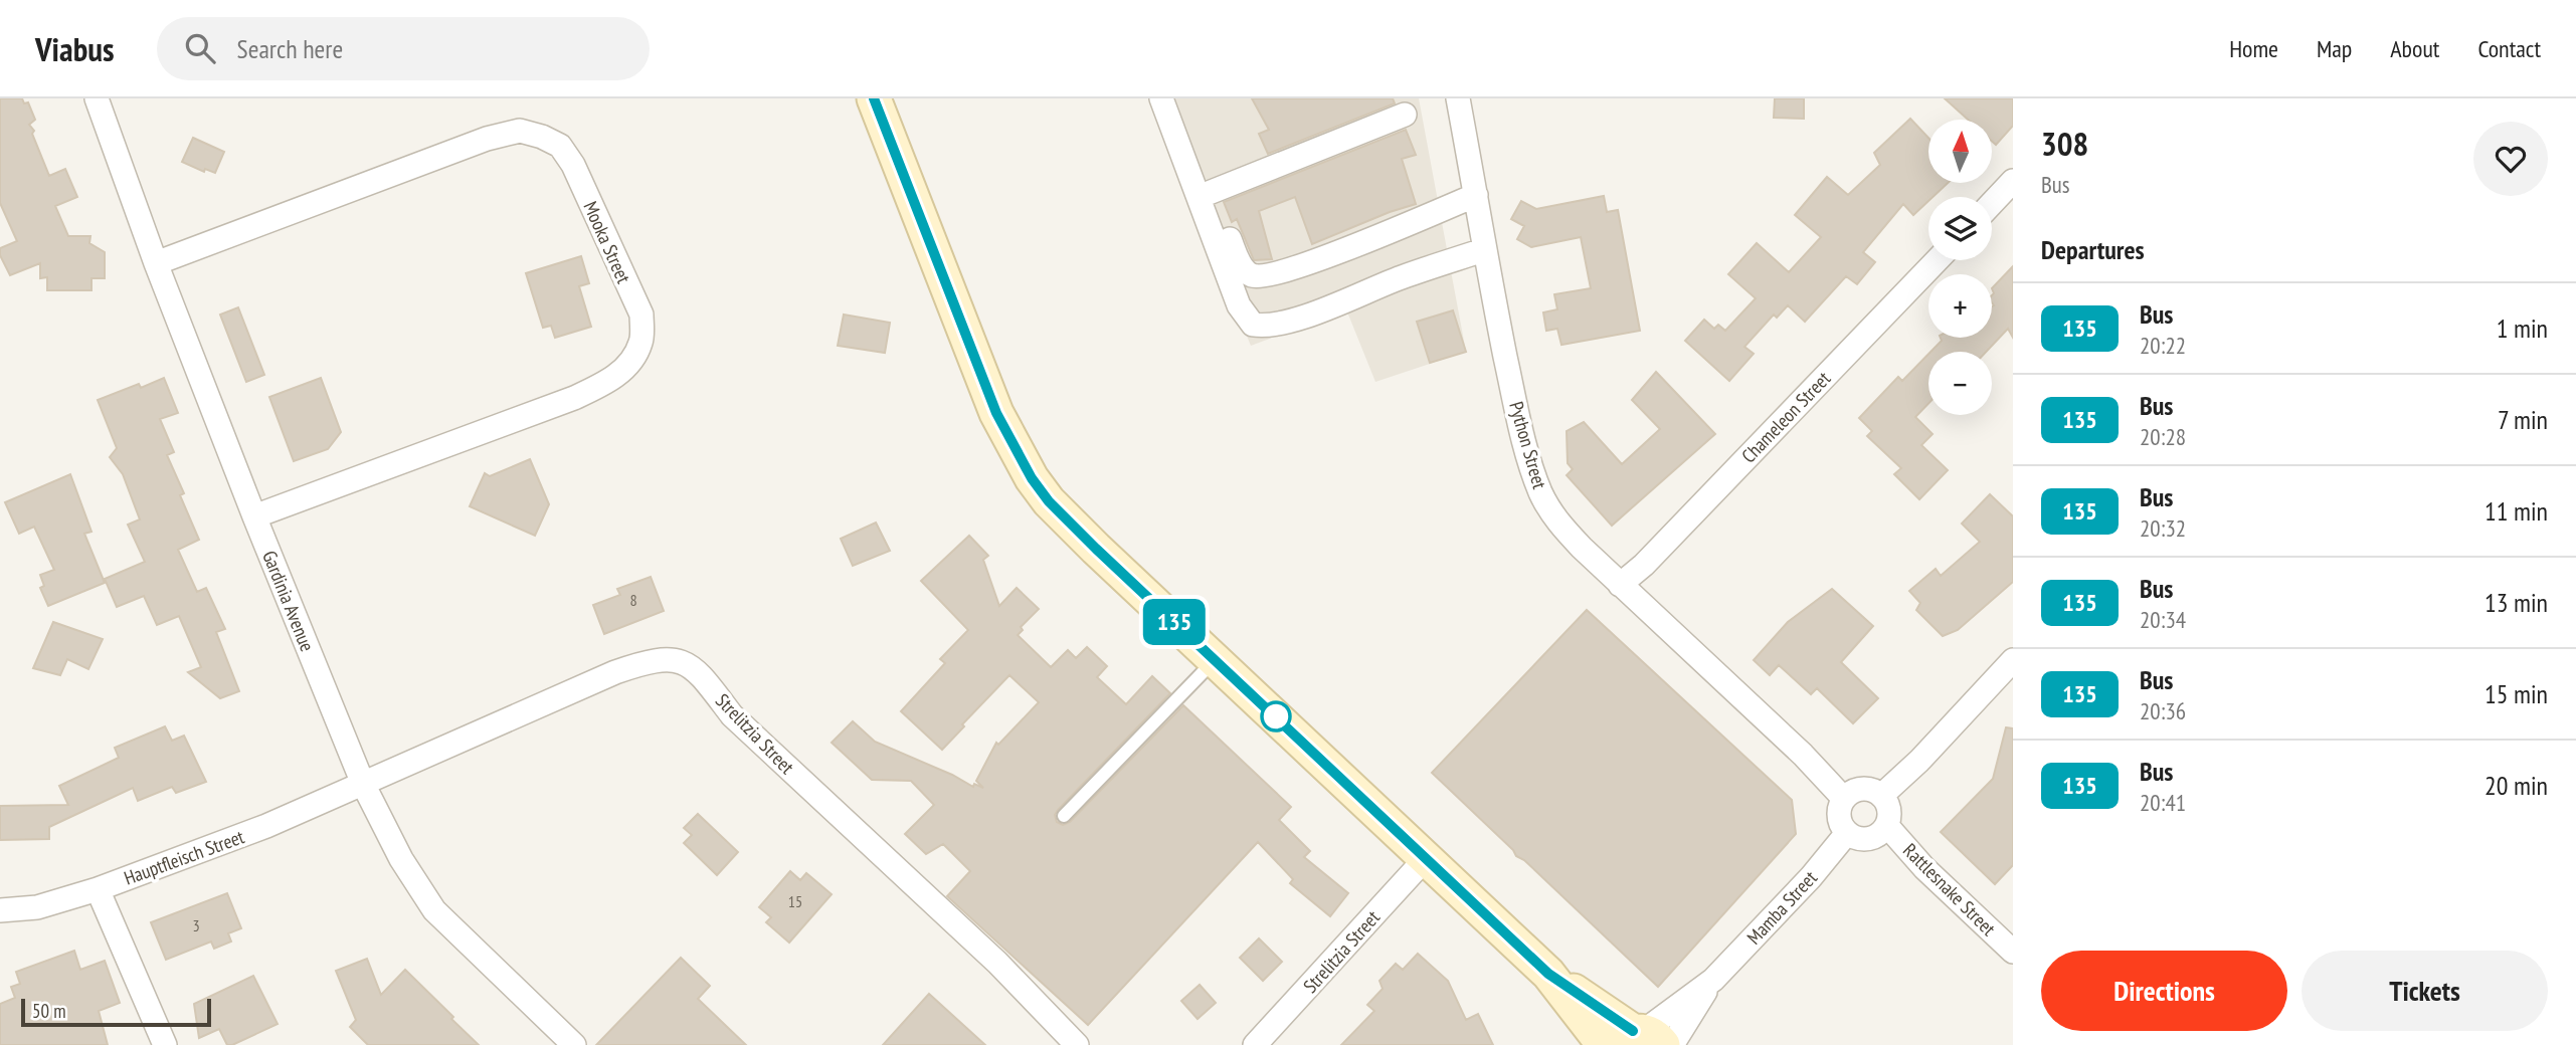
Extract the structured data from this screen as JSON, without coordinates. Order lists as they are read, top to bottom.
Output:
{
  "streets": {
    "street": [
      "Mooka Street",
      "Chameleon Street",
      "Python Street",
      "Gardinia Avenue",
      "Strelitzia Street",
      "Hauptfleisch Street",
      "Rattlesnake Street",
      "Mamba Street"
    ]
  },
  "crossings": [
    ["Mooka Street", "Gardinia Avenue"],
    ["Chameleon Street", "Python Street"],
    ["Python Street", "Rattlesnake Street"],
    ["Python Street", "Mamba Street"],
    ["Gardinia Avenue", "Strelitzia Street"],
    ["Gardinia Avenue", "Hauptfleisch Street"],
    ["Strelitzia Street", "Hauptfleisch Street"],
    ["Rattlesnake Street", "Mamba Street"]
  ],
  "lines": ["bus line 135"],
  "house_numbers": ["8", "15", "3"],
  "scale_bar": "50 m",
  "north": "top",
  "page": {
    "header": "Viabus",
    "search": "Search here",
    "nav": [
      "Home",
      "Map",
      "About",
      "Contact"
    ],
    "on_map": "135",
    "heading": [
      ["308", "Bus"],
      "Departures"
    ],
    "map_buttons": ["+", "−"],
    "list": [
      {
        "mark": "135",
        "name": "Bus",
        "note": "20:22",
        "value": "1 min"
      },
      {
        "mark": "135",
        "name": "Bus",
        "note": "20:28",
        "value": "7 min"
      },
      {
        "mark": "135",
        "name": "Bus",
        "note": "20:32",
        "value": "11 min"
      },
      {
        "mark": "135",
        "name": "Bus",
        "note": "20:34",
        "value": "13 min"
      },
      {
        "mark": "135",
        "name": "Bus",
        "note": "20:36",
        "value": "15 min"
      },
      {
        "mark": "135",
        "name": "Bus",
        "note": "20:41",
        "value": "20 min"
      }
    ],
    "buttons": ["Directions", "Tickets"],
    "scale": "50 m"
  }
}
